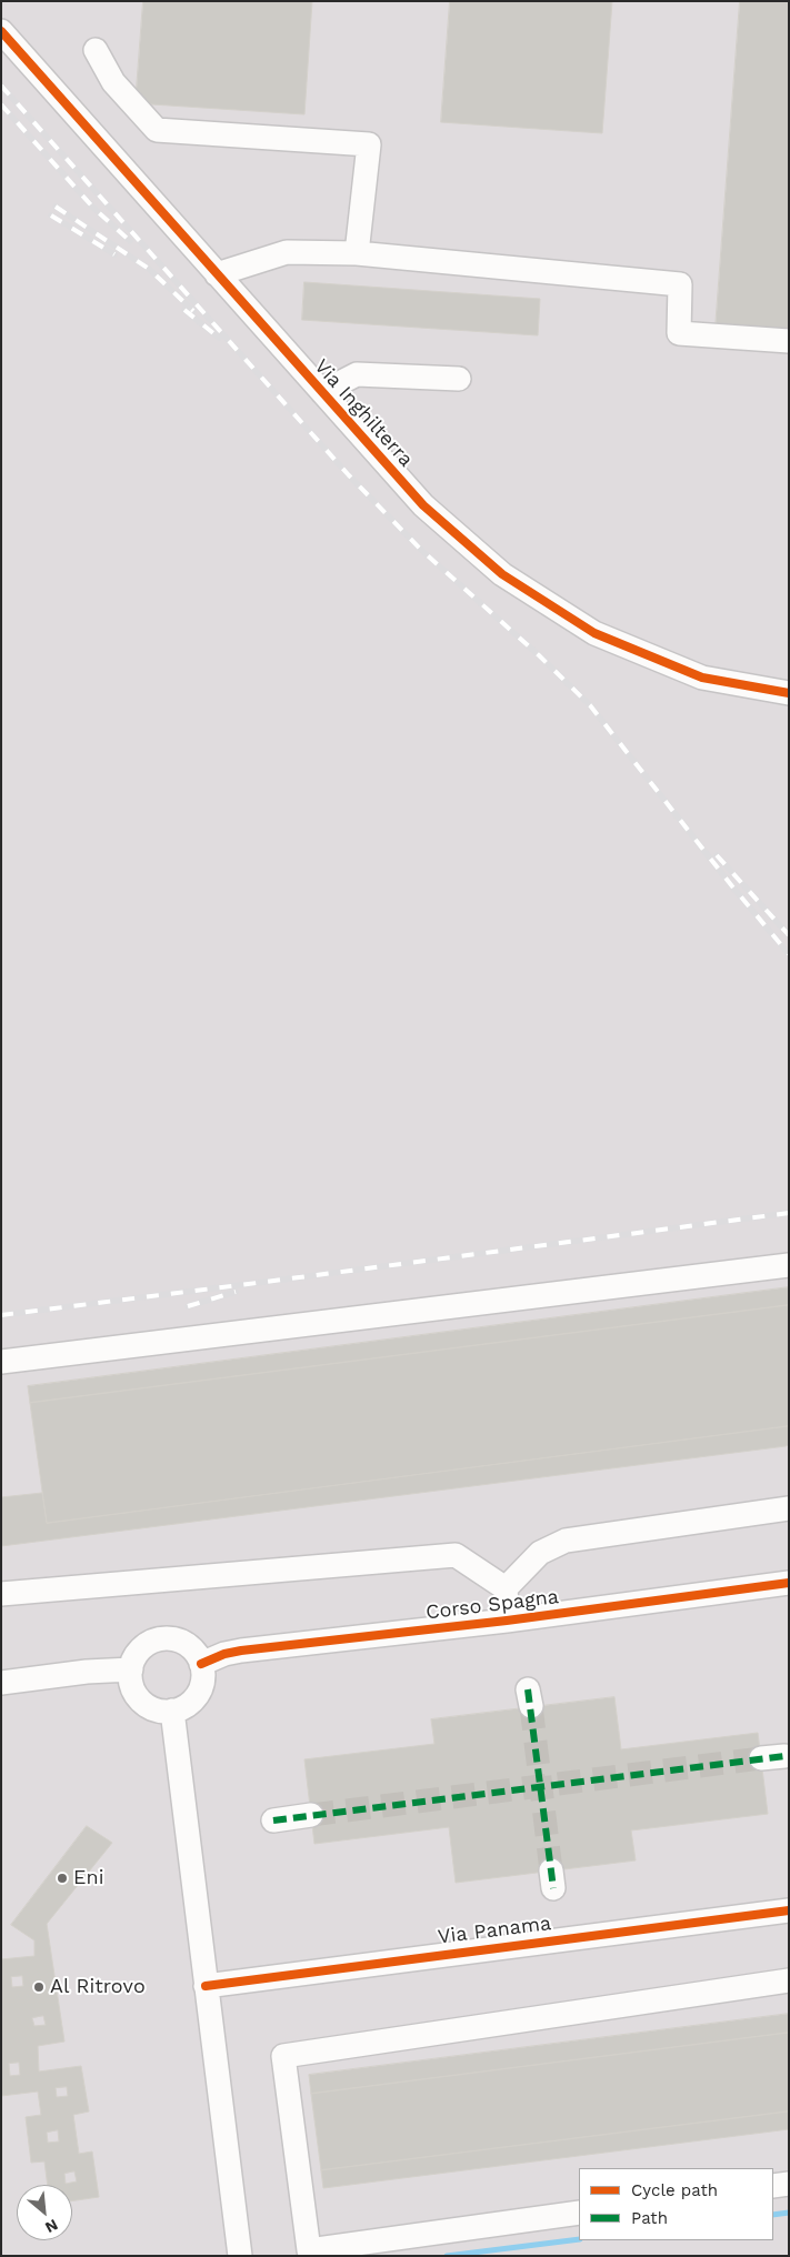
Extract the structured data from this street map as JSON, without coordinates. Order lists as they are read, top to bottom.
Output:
{
  "streets": {
    "street": ["Via Inghilterra", "Corso Spagna", "Via Panama"]
  },
  "places": ["Eni", "Al Ritrovo"],
  "legend": ["Cycle path", "Path"],
  "north": "bottom right"
}
